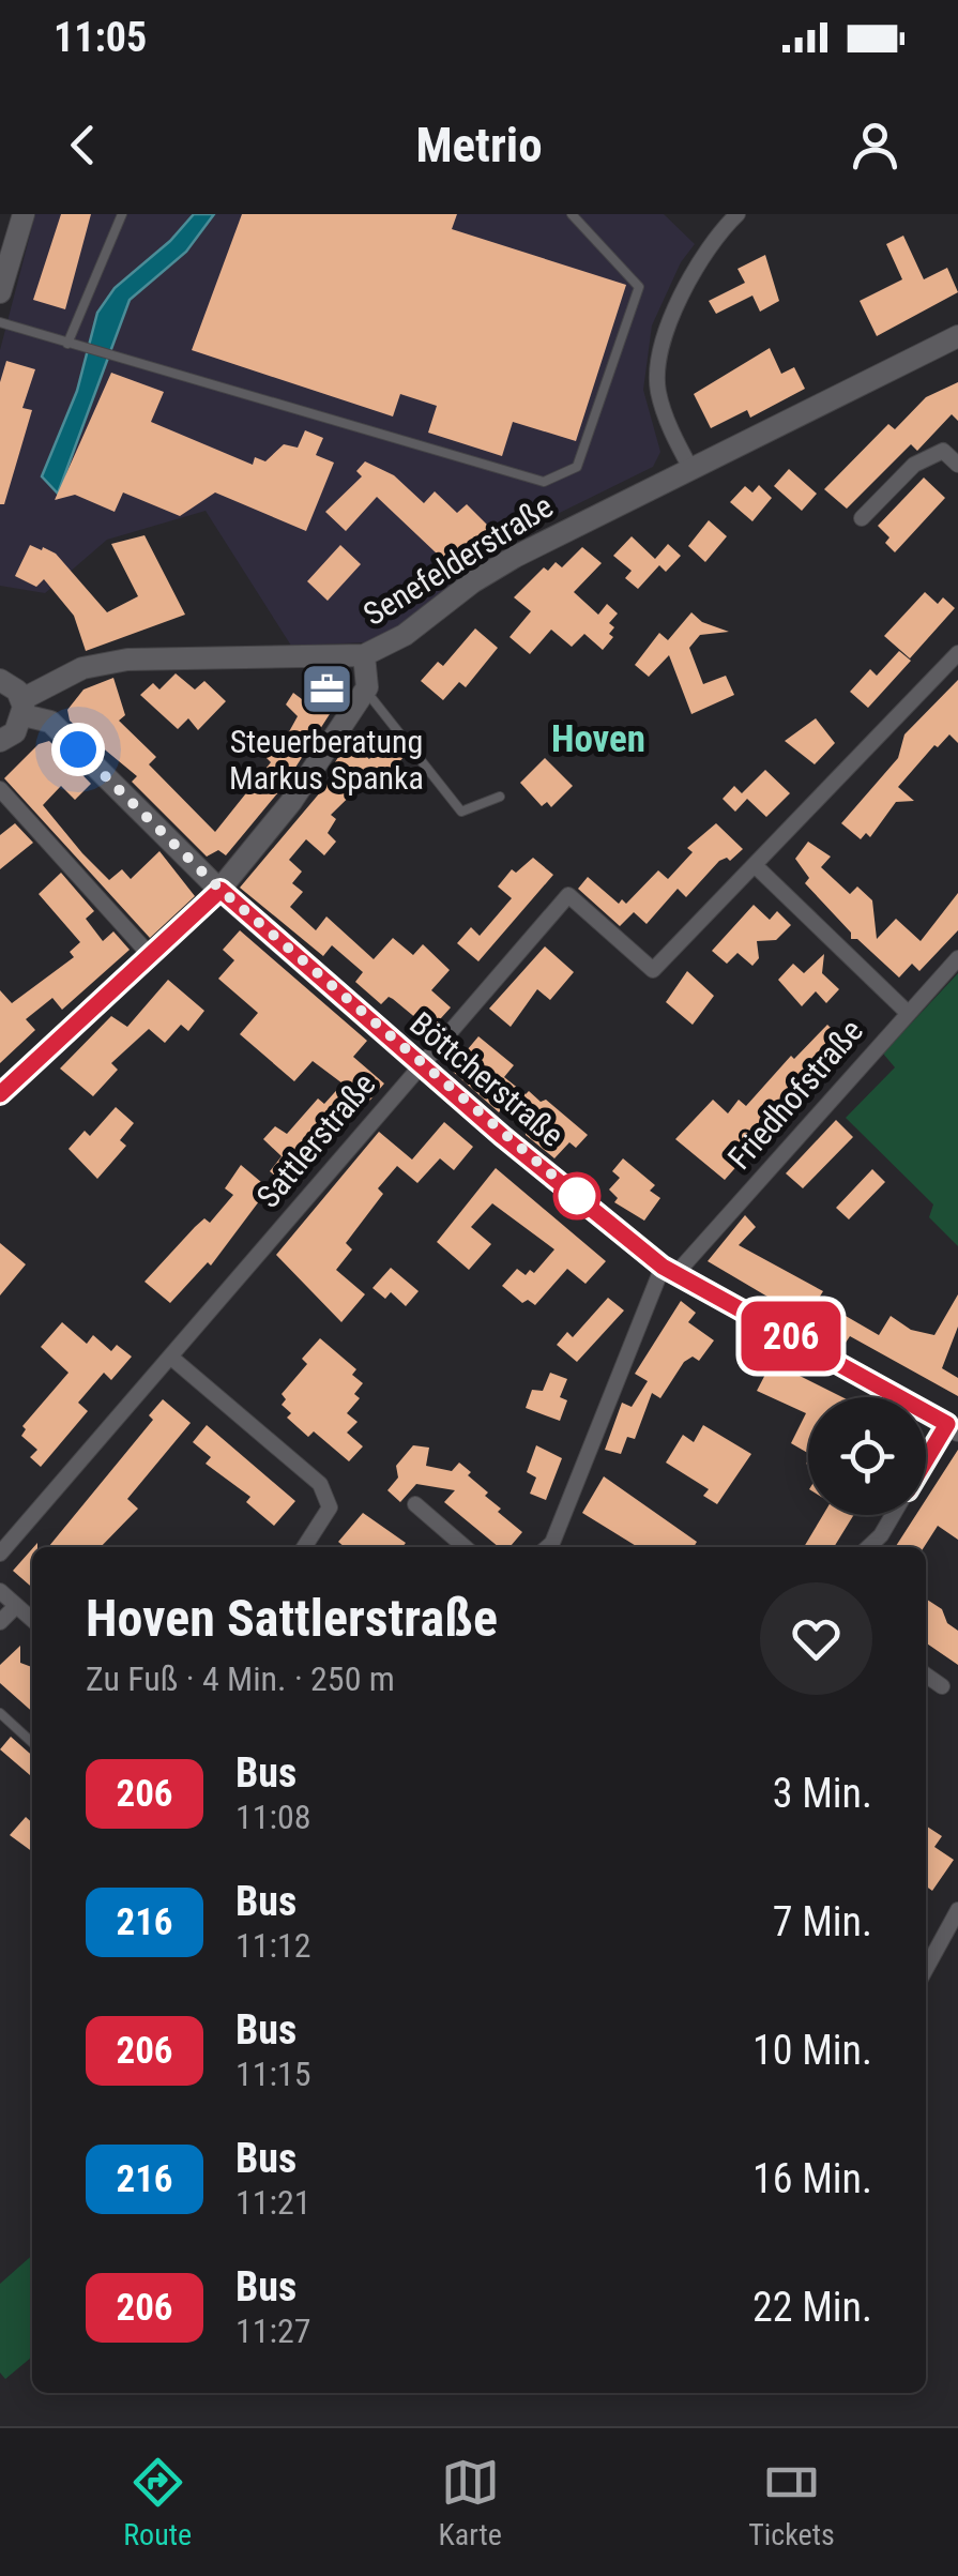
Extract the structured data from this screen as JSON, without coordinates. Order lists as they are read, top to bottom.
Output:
{
  "streets": {
    "main road": ["Senefelderstraße", "Böttcherstraße"],
    "street": ["Friedhofstraße", "Sattlerstraße"]
  },
  "crossings": [
    ["Senefelderstraße", "Böttcherstraße"],
    ["Böttcherstraße", "Friedhofstraße"],
    ["Böttcherstraße", "Sattlerstraße"]
  ],
  "districts": ["Hoven"],
  "places": {
    "office": ["Steuerberatung Markus Spanka"]
  },
  "lines": ["bus line 206"],
  "page": {
    "status": "11:05",
    "header": "Metrio",
    "on_map": "206",
    "heading": ["Hoven Sattlerstraße", "Zu Fuß · 4 Min. · 250 m"],
    "list": [
      {
        "mark": "206",
        "name": "Bus",
        "note": "11:08",
        "value": "3 Min."
      },
      {
        "mark": "216",
        "name": "Bus",
        "note": "11:12",
        "value": "7 Min."
      },
      {
        "mark": "206",
        "name": "Bus",
        "note": "11:15",
        "value": "10 Min."
      },
      {
        "mark": "216",
        "name": "Bus",
        "note": "11:21",
        "value": "16 Min."
      },
      {
        "mark": "206",
        "name": "Bus",
        "note": "11:27",
        "value": "22 Min."
      }
    ],
    "tabs": ["Route", "Karte", "Tickets"]
  }
}
